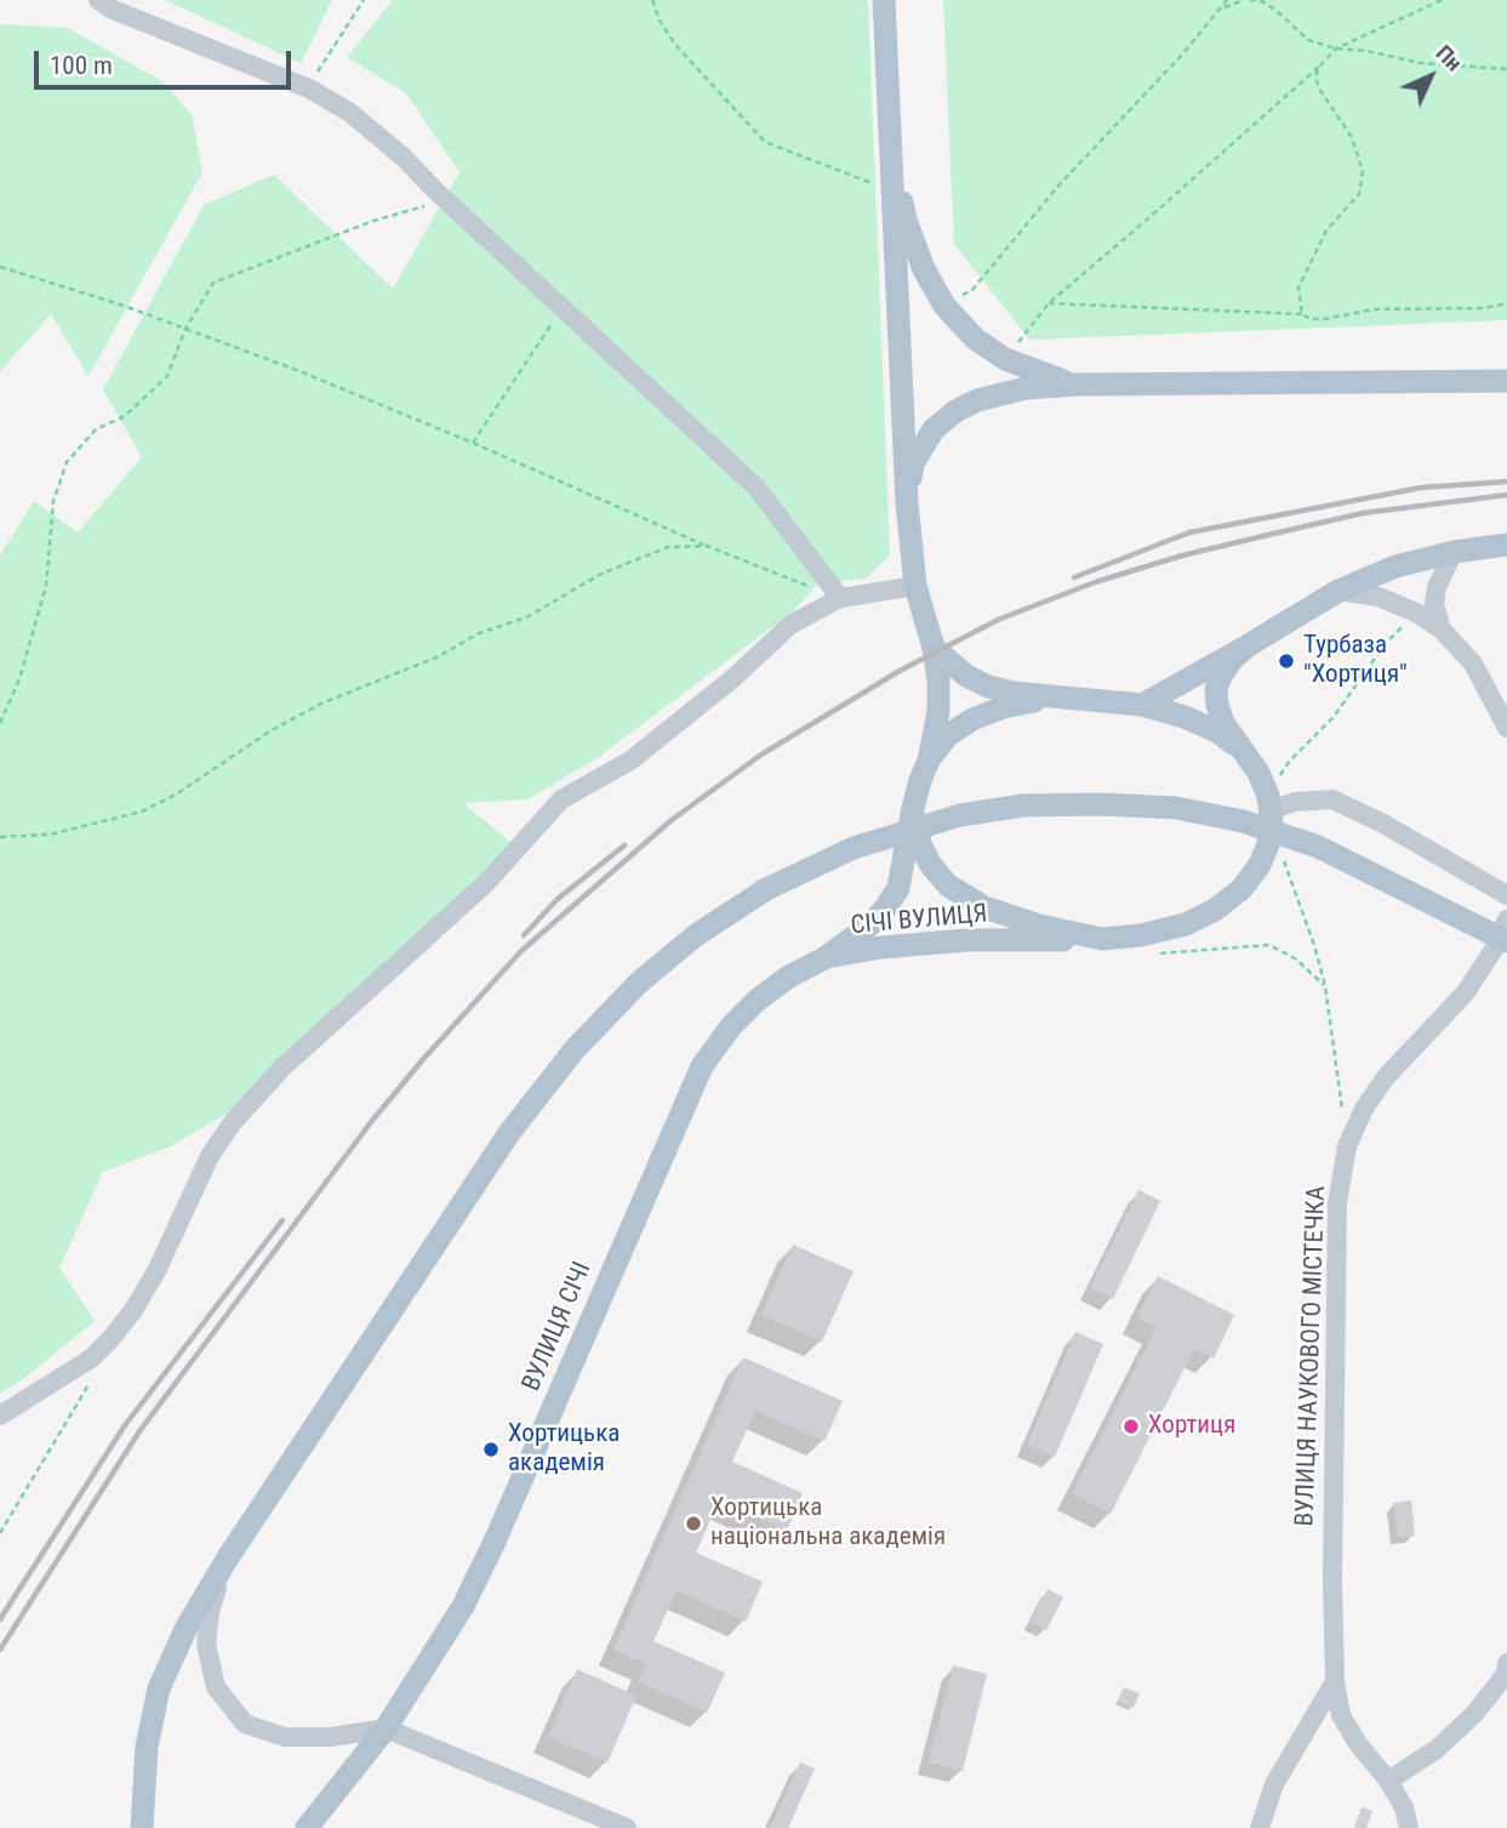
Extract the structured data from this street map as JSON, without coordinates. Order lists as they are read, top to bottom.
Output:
{
  "streets": {
    "main road": ["СІЧІ ВУЛИЦЯ", "ВУЛИЦЯ СІЧІ"],
    "street": ["ВУЛИЦЯ НАУКОВОГО МІСТЕЧКА"]
  },
  "crossings": [
    ["СІЧІ ВУЛИЦЯ", "ВУЛИЦЯ СІЧІ"]
  ],
  "places": [
    "Турбаза \"Хортиця\"",
    "Хортиця",
    "Хортицька академія",
    "Хортицька національна академія"
  ],
  "scale_bar": "100 m",
  "north": "top right"
}
